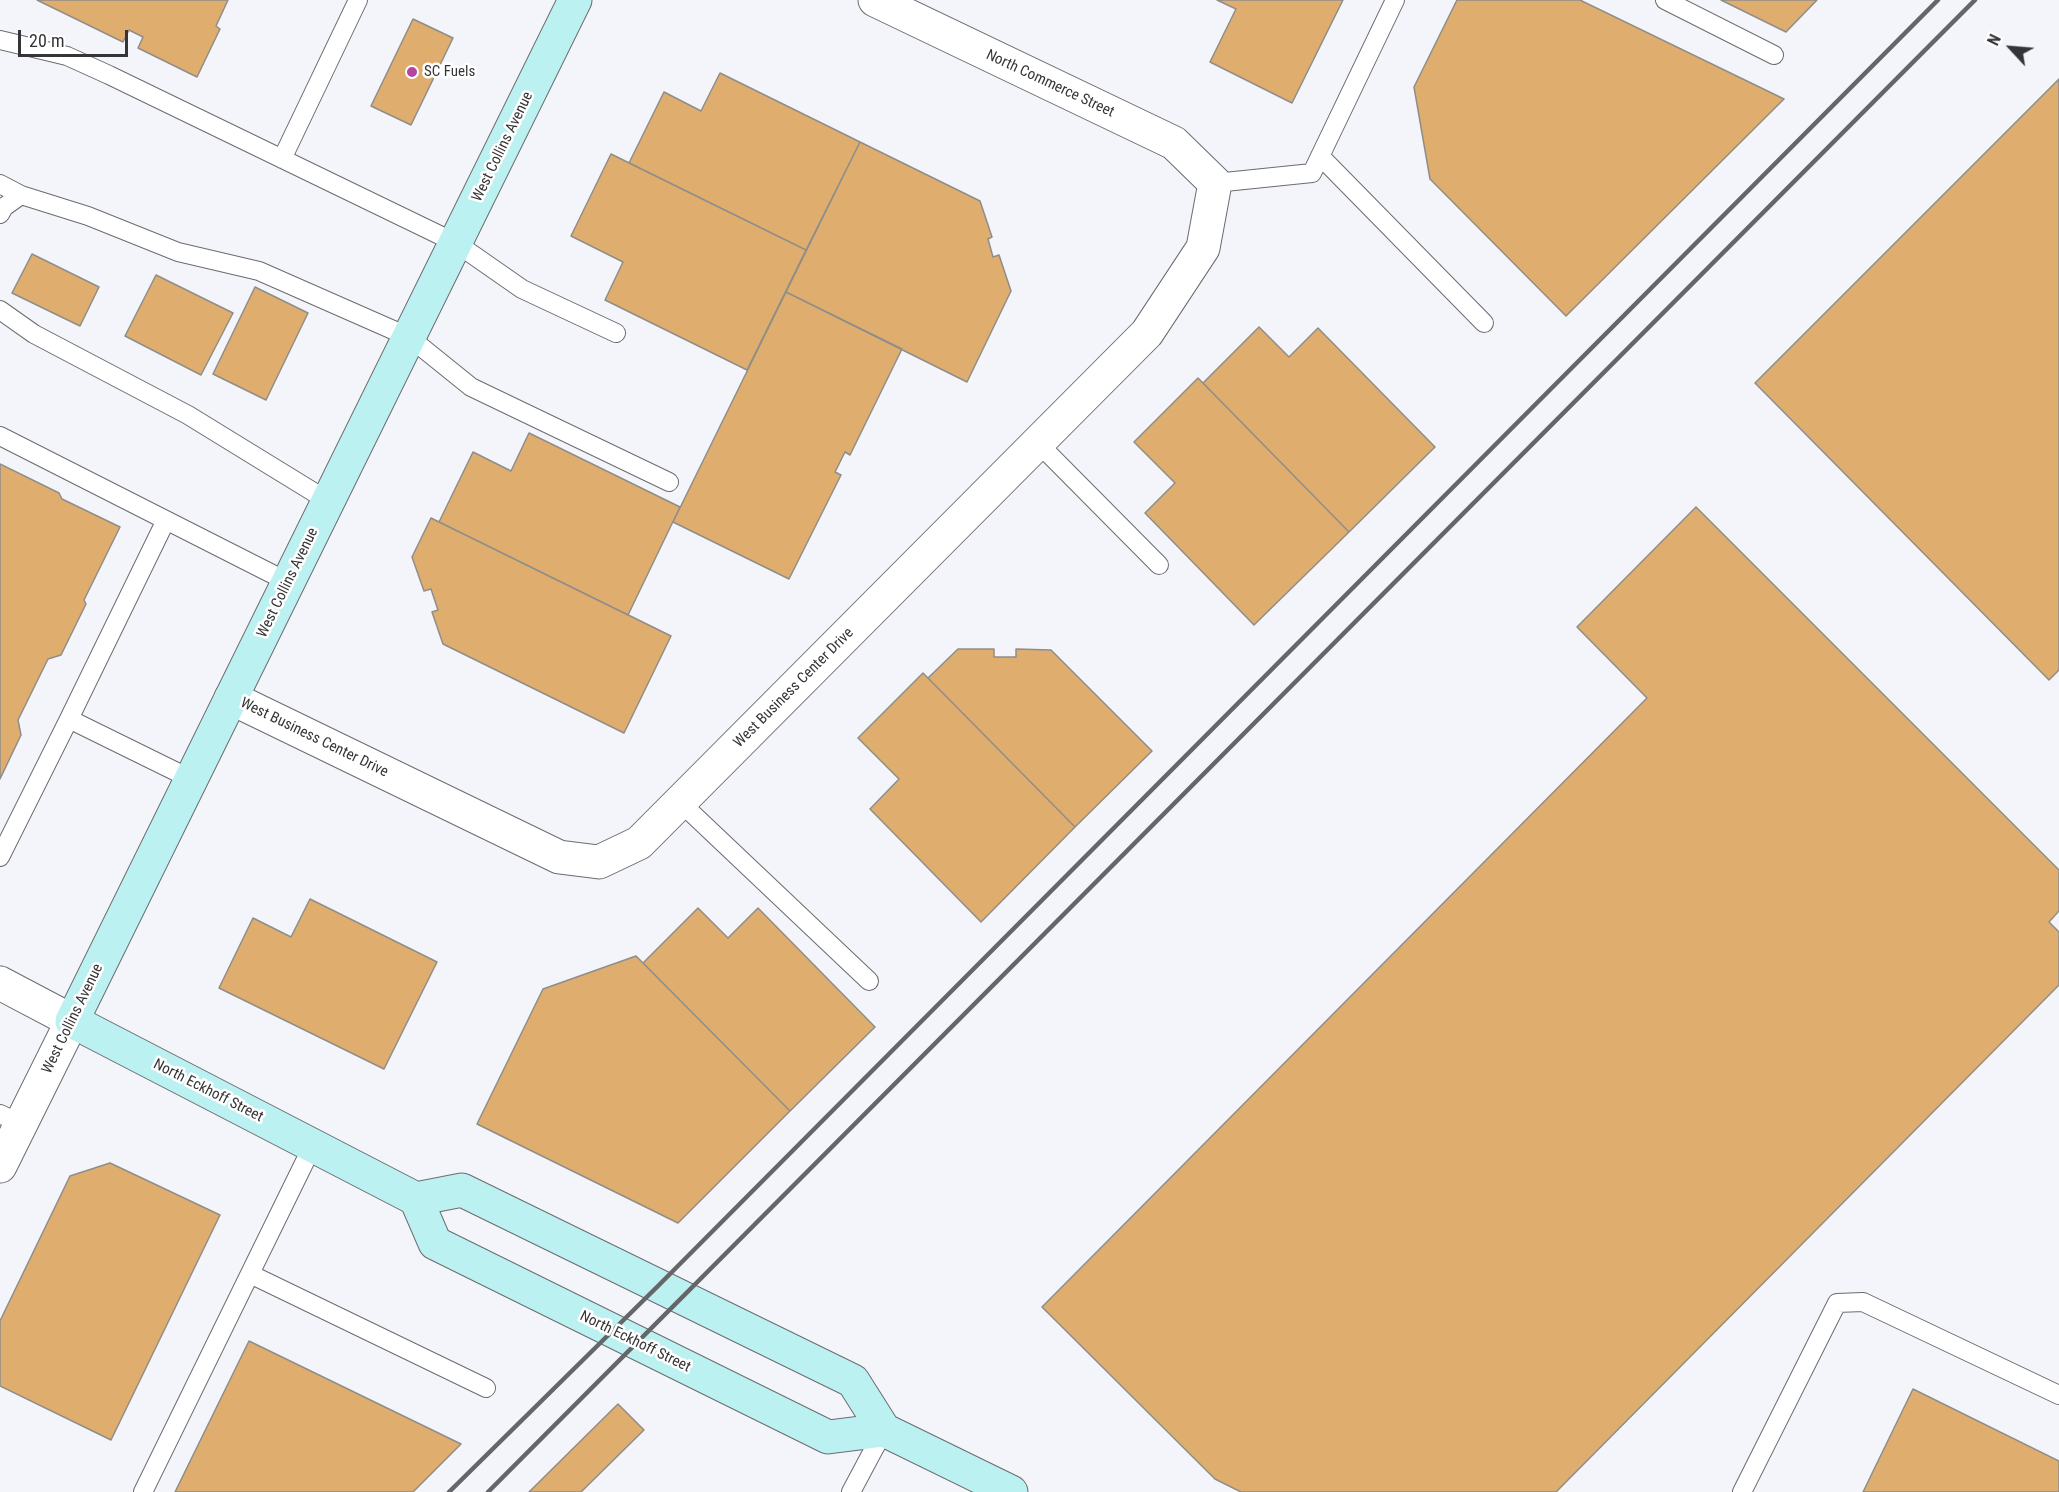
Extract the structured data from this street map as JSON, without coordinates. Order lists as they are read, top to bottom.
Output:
{
  "streets": {
    "street": [
      "North Commerce Street",
      "West Collins Avenue",
      "West Business Center Drive",
      "North Eckhoff Street"
    ]
  },
  "crossings": [
    ["North Commerce Street", "West Business Center Drive"],
    ["West Collins Avenue", "West Business Center Drive"],
    ["West Collins Avenue", "North Eckhoff Street"]
  ],
  "places": ["SC Fuels"],
  "scale_bar": "20 m",
  "north": "top left"
}
